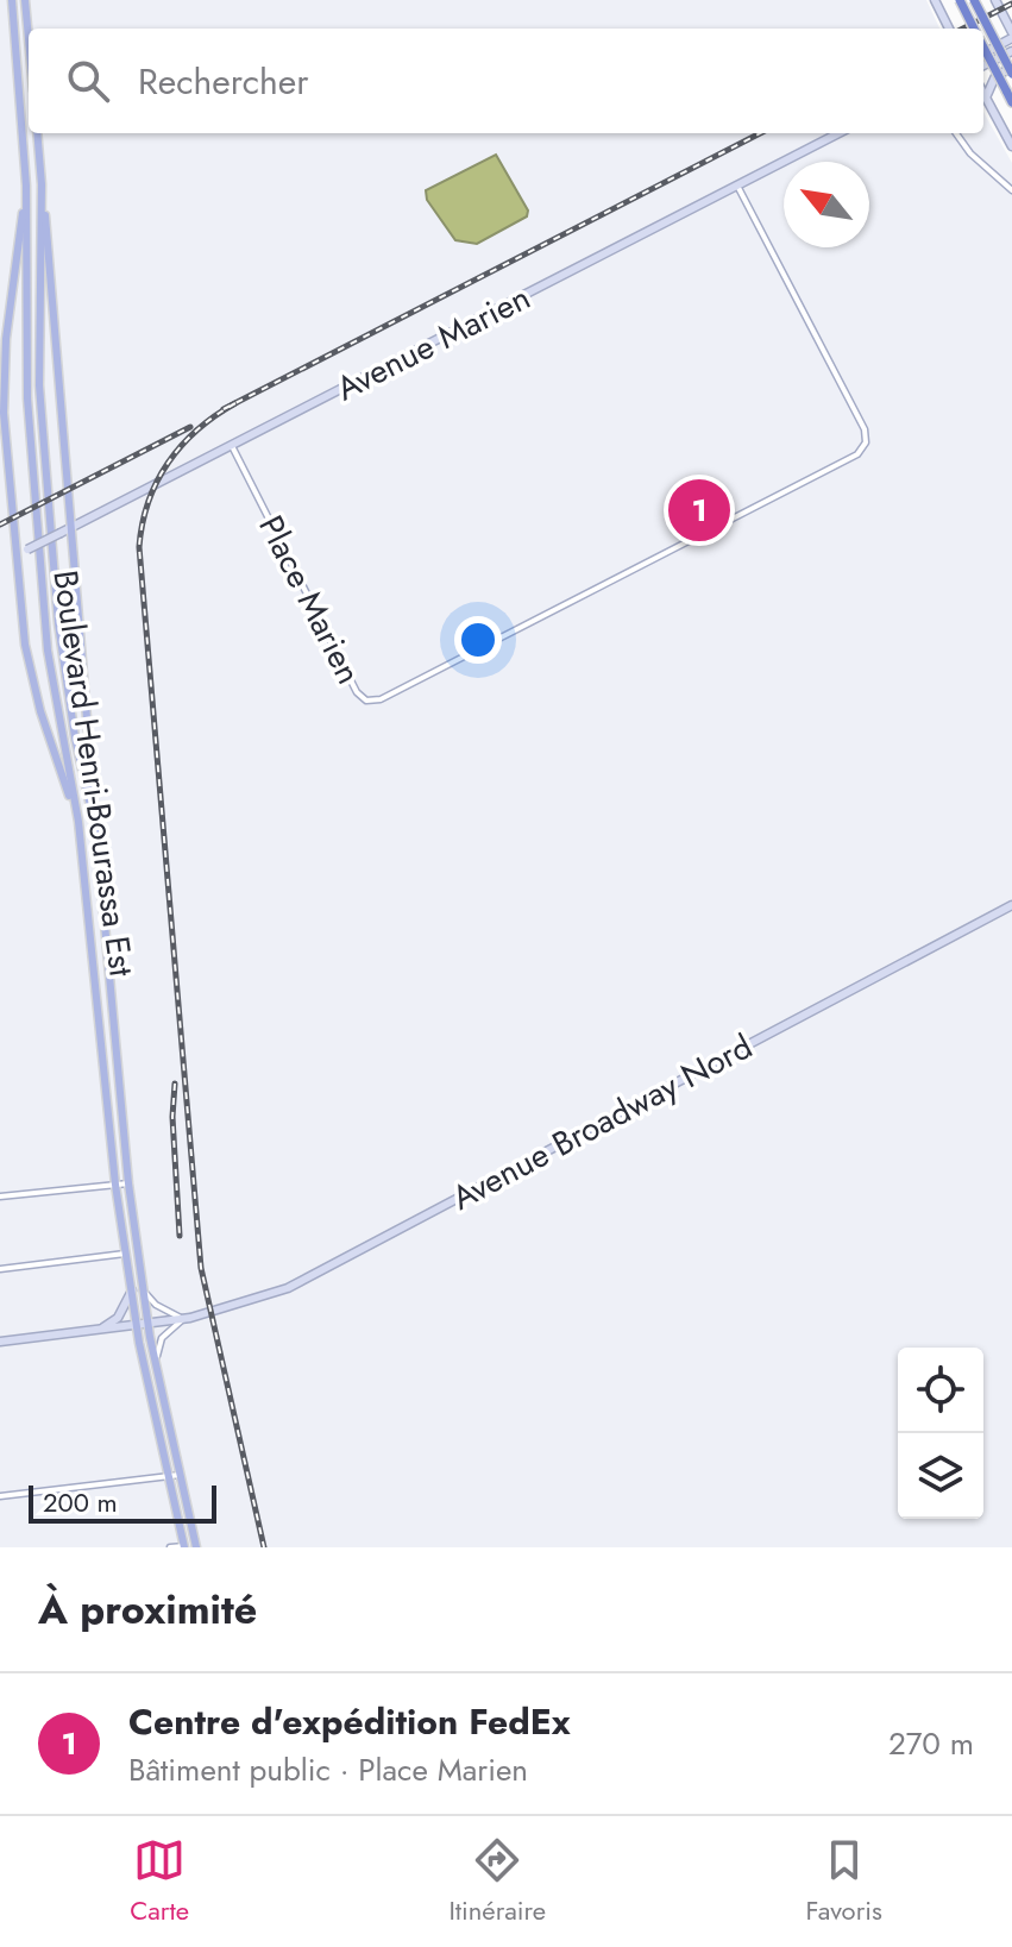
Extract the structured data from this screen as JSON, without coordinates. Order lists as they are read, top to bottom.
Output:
{
  "streets": {
    "main road": ["Boulevard Henri-Bourassa Est"],
    "street": ["Avenue Marien", "Place Marien", "Avenue Broadway Nord"]
  },
  "crossings": [
    ["Avenue Marien", "Place Marien"],
    ["Boulevard Henri-Bourassa Est", "Avenue Broadway Nord"]
  ],
  "scale_bar": "200 m",
  "north": "top left",
  "page": {
    "search": "Rechercher",
    "pins": "1",
    "scale": "200 m",
    "heading": "À proximité",
    "list": [
      {
        "mark": "1",
        "name": "Centre d'expédition FedEx",
        "note": "Bâtiment public · Place Marien",
        "value": "270 m"
      }
    ],
    "nav": ["Carte", "Itinéraire", "Favoris"]
  }
}
